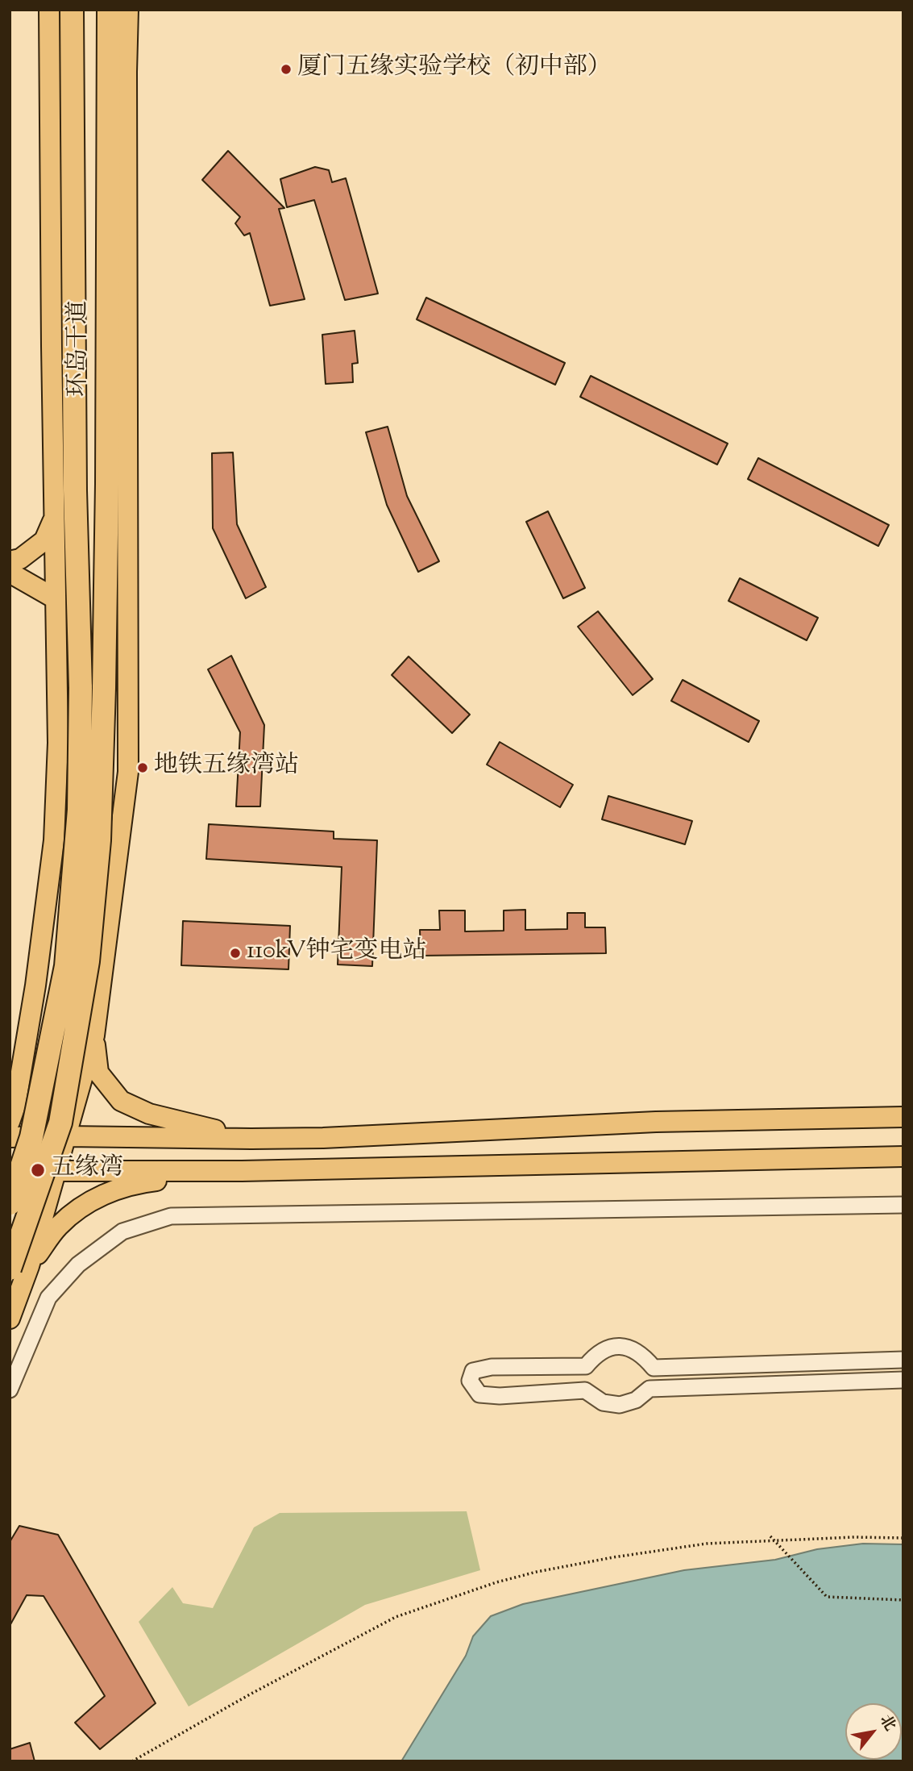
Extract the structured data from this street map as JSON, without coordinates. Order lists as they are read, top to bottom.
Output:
{
  "streets": {
    "highway": ["环岛干道"]
  },
  "places": [
    "厦门五缘实验学校（初中部）",
    "地铁五缘湾站",
    "110kV钟宅变电站",
    "五缘湾"
  ],
  "north": "top right"
}
